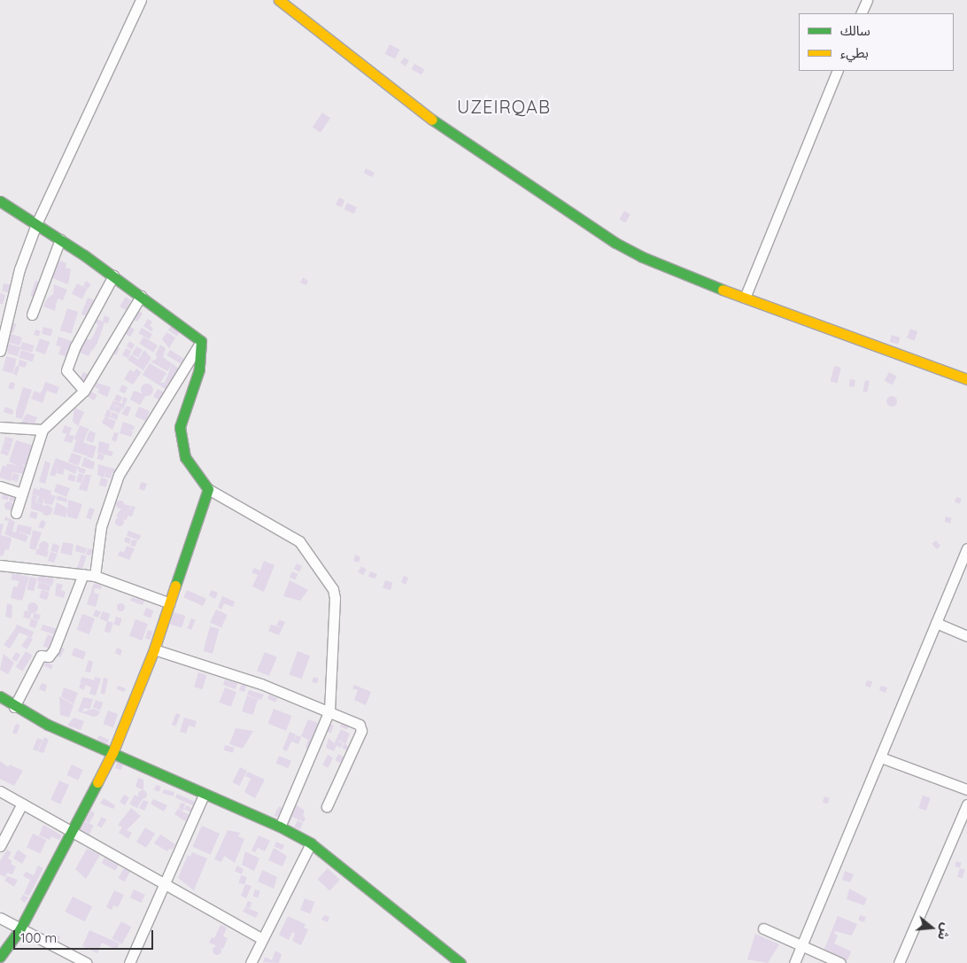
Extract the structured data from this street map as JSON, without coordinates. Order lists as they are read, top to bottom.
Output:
{
  "districts": ["UZEIRQAB"],
  "legend": ["سالك", "بطيء"],
  "scale_bar": "100 m",
  "north": "right"
}
